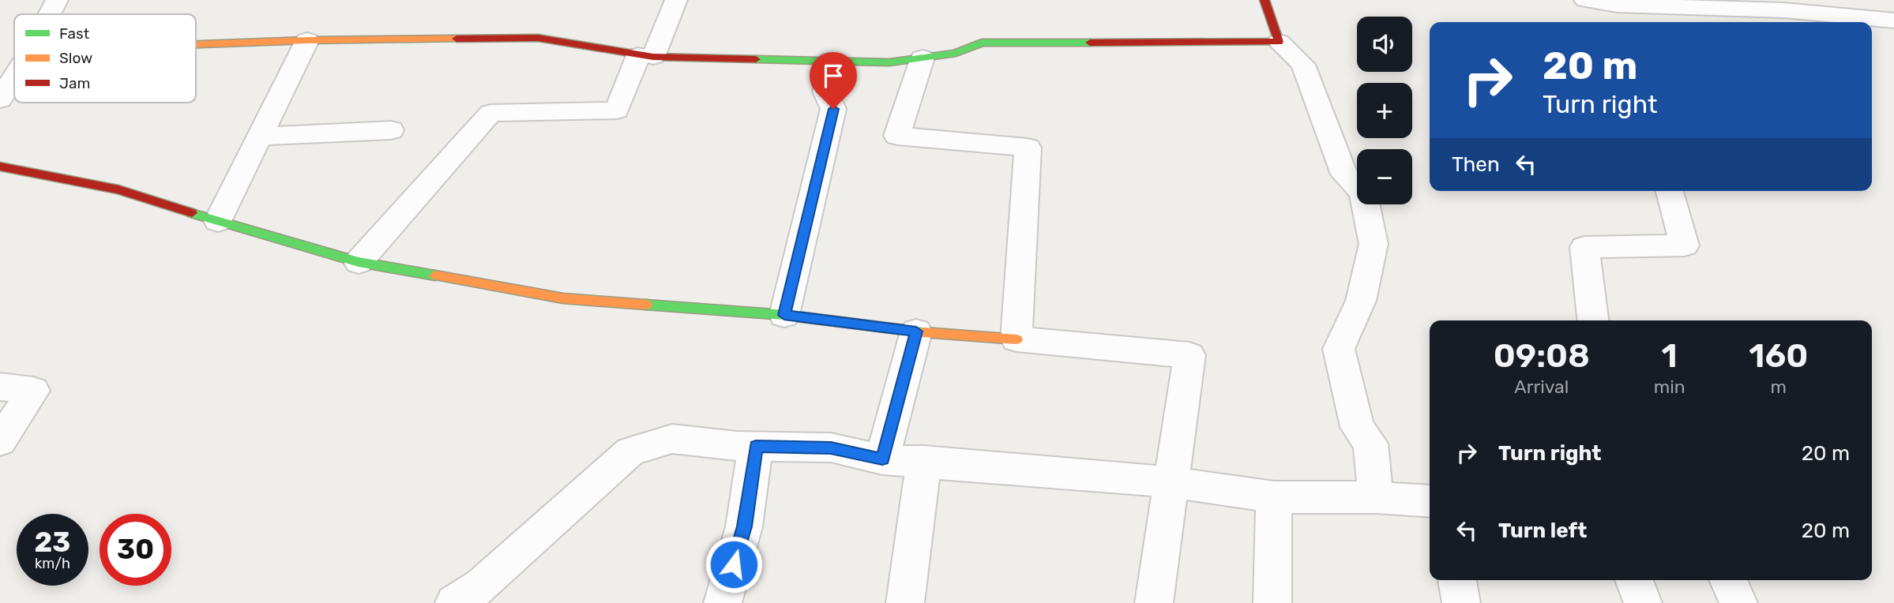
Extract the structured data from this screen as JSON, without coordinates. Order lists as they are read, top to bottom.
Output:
{
  "legend": ["Fast", "Slow", "Jam"],
  "page": {
    "map_buttons": ["+", "−"],
    "turn": ["20 m", "Turn right"],
    "then": "Then",
    "eta": [
      "09:08",
      "Arrival",
      "1",
      "min",
      "160",
      "m"
    ],
    "list": [
      {
        "name": "Turn right",
        "value": "20 m"
      },
      {
        "name": "Turn left",
        "value": "20 m"
      }
    ],
    "speed": "23 km/h",
    "limit": "30"
  }
}
